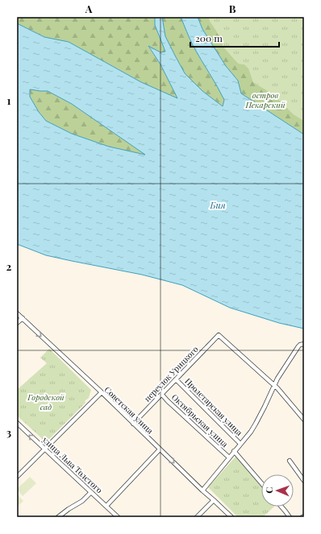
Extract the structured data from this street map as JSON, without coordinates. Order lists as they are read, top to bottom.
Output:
{
  "streets": {
    "street": [
      "переулок Урицкого",
      "Пролетарская улица",
      "Советская улица",
      "Октябрьская улица",
      "улица Льва Толстого"
    ]
  },
  "crossings": [
    ["переулок Урицкого", "Пролетарская улица"],
    ["переулок Урицкого", "Советская улица"],
    ["переулок Урицкого", "Октябрьская улица"]
  ],
  "one_way": ["Советская улица"],
  "water": ["Бия"],
  "parks": ["остров Пекарский", "Городской сад"],
  "scale_bar": "200 m",
  "north": "left",
  "grid": {
    "columns": ["A", "B"],
    "rows": ["1", "2", "3"]
  }
}
